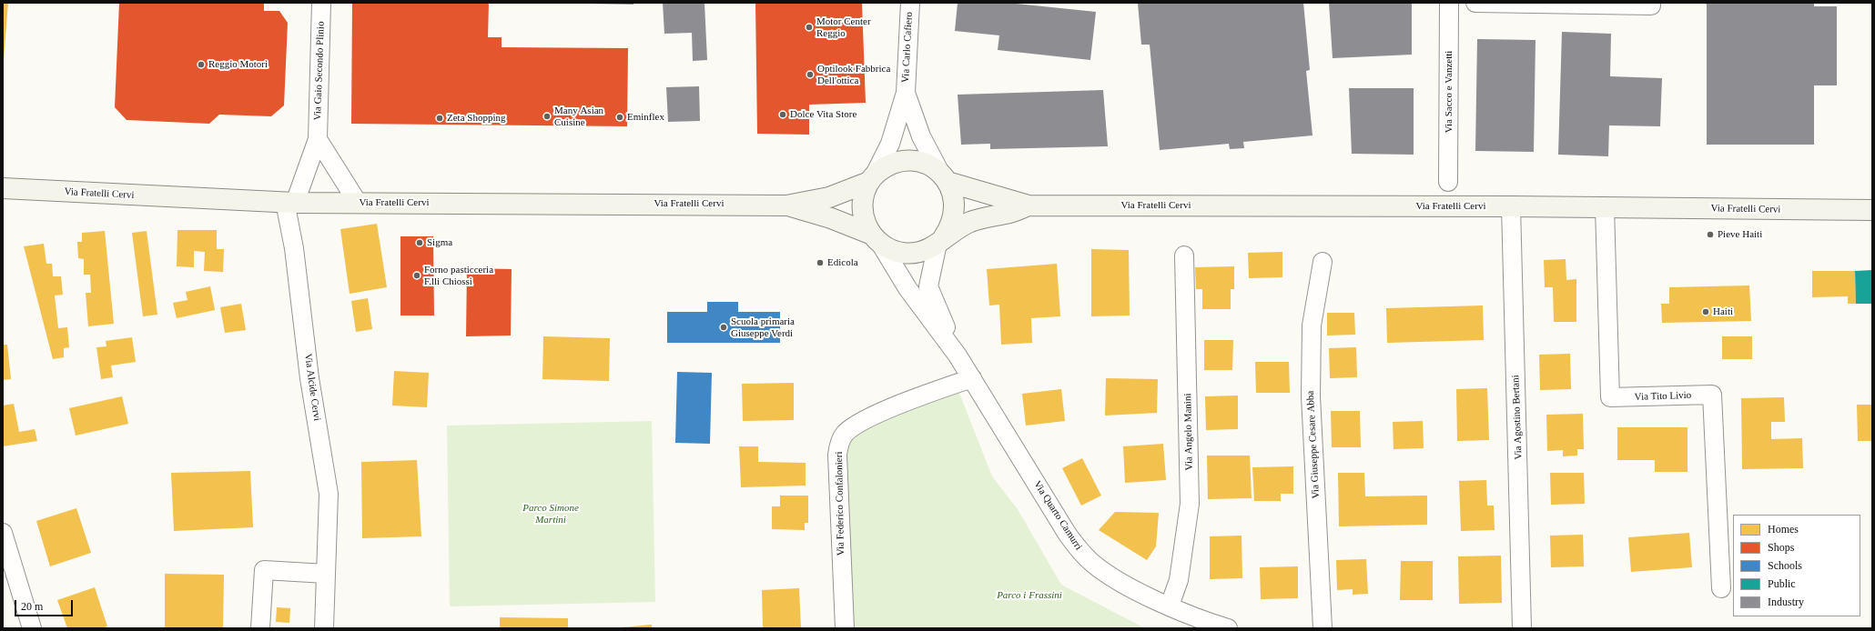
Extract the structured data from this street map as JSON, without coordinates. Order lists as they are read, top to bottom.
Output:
{
  "streets": {
    "main road": ["Via Fratelli Cervi"],
    "street": [
      "Via Carlo Cafiero",
      "Via Gaio Secondo Plinio",
      "Via Sacco e Vanzetti",
      "Via Alcide Cervi",
      "Via Tito Livio",
      "Via Agostino Bertani",
      "Via Angelo Manini",
      "Via Giuseppe Cesare Abba",
      "Via Federico Confalonieri",
      "Via Quarto Camurri"
    ]
  },
  "crossings": [
    ["Via Carlo Cafiero", "Via Fratelli Cervi"],
    ["Via Carlo Cafiero", "Via Quarto Camurri"],
    ["Via Gaio Secondo Plinio", "Via Fratelli Cervi"],
    ["Via Gaio Secondo Plinio", "Via Alcide Cervi"],
    ["Via Fratelli Cervi", "Via Alcide Cervi"],
    ["Via Fratelli Cervi", "Via Tito Livio"],
    ["Via Fratelli Cervi", "Via Agostino Bertani"],
    ["Via Fratelli Cervi", "Via Quarto Camurri"],
    ["Via Angelo Manini", "Via Quarto Camurri"],
    ["Via Federico Confalonieri", "Via Quarto Camurri"]
  ],
  "parks": ["Parco Simone Martini", "Parco i Frassini"],
  "places": [
    "Motor Center Reggio",
    "Reggio Motori",
    "Optilook Fabbrica Dell'ottica",
    "Dolce Vita Store",
    "Many Asian Cuisine",
    "Eminflex",
    "Zeta Shopping",
    "Pieve Haiti",
    "Sigma",
    "Edicola",
    "Forno pasticceria F.lli Chiossi",
    "Haiti",
    "Scuola primaria Giuseppe Verdi"
  ],
  "legend": [
    "Homes",
    "Shops",
    "Schools",
    "Public",
    "Industry"
  ],
  "scale_bar": "20 m"
}
